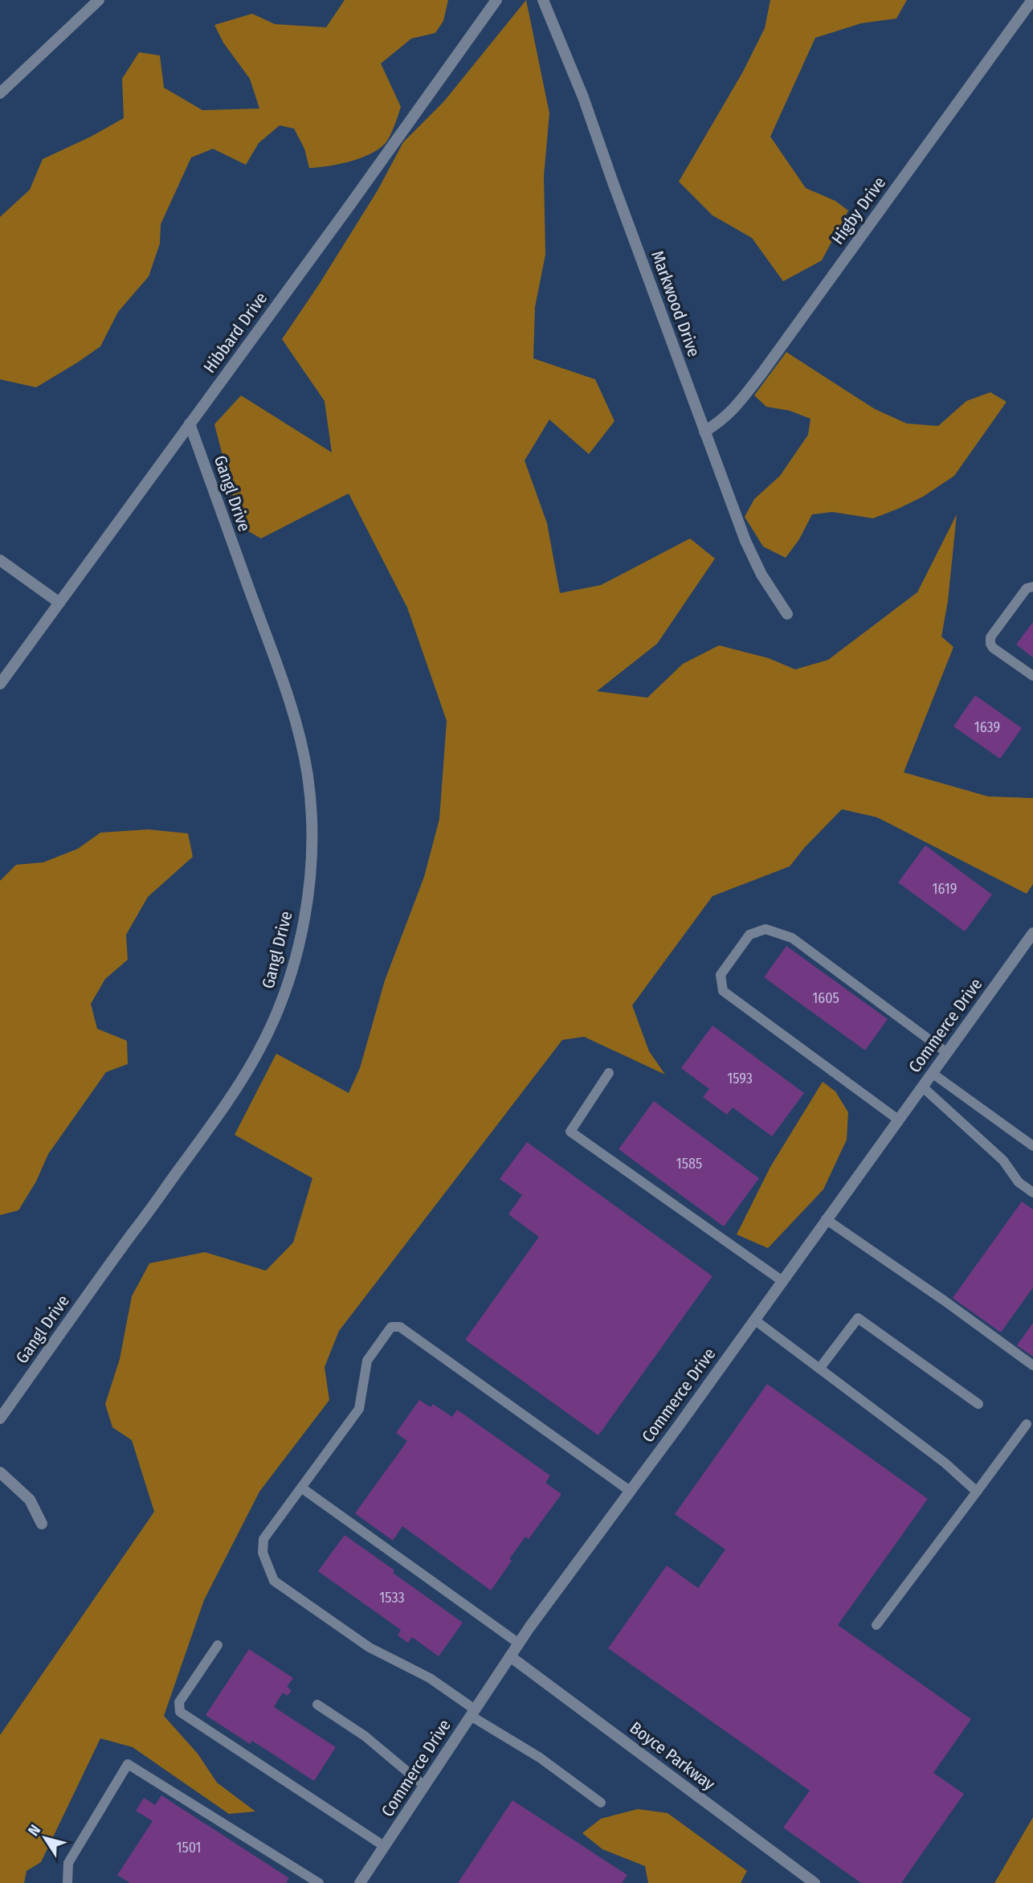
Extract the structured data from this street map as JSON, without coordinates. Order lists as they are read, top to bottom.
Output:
{
  "streets": {
    "street": [
      "Higby Drive",
      "Markwood Drive",
      "Hibbard Drive",
      "Gangl Drive",
      "Commerce Drive",
      "Boyce Parkway"
    ]
  },
  "crossings": [
    ["Higby Drive", "Markwood Drive"],
    ["Hibbard Drive", "Gangl Drive"],
    ["Commerce Drive", "Boyce Parkway"]
  ],
  "house_numbers": [
    "1639",
    "1619",
    "1605",
    "1593",
    "1585",
    "1533",
    "1501"
  ],
  "north": "top left"
}
